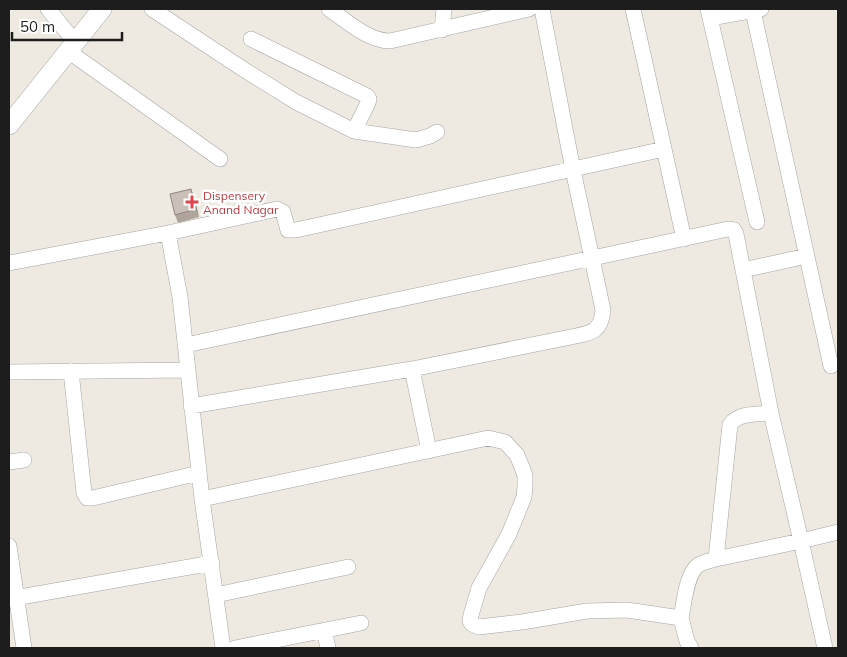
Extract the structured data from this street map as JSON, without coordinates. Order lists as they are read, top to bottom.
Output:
{
  "places": {
    "health": ["Dispensery Anand Nagar"]
  },
  "scale_bar": "50 m"
}
